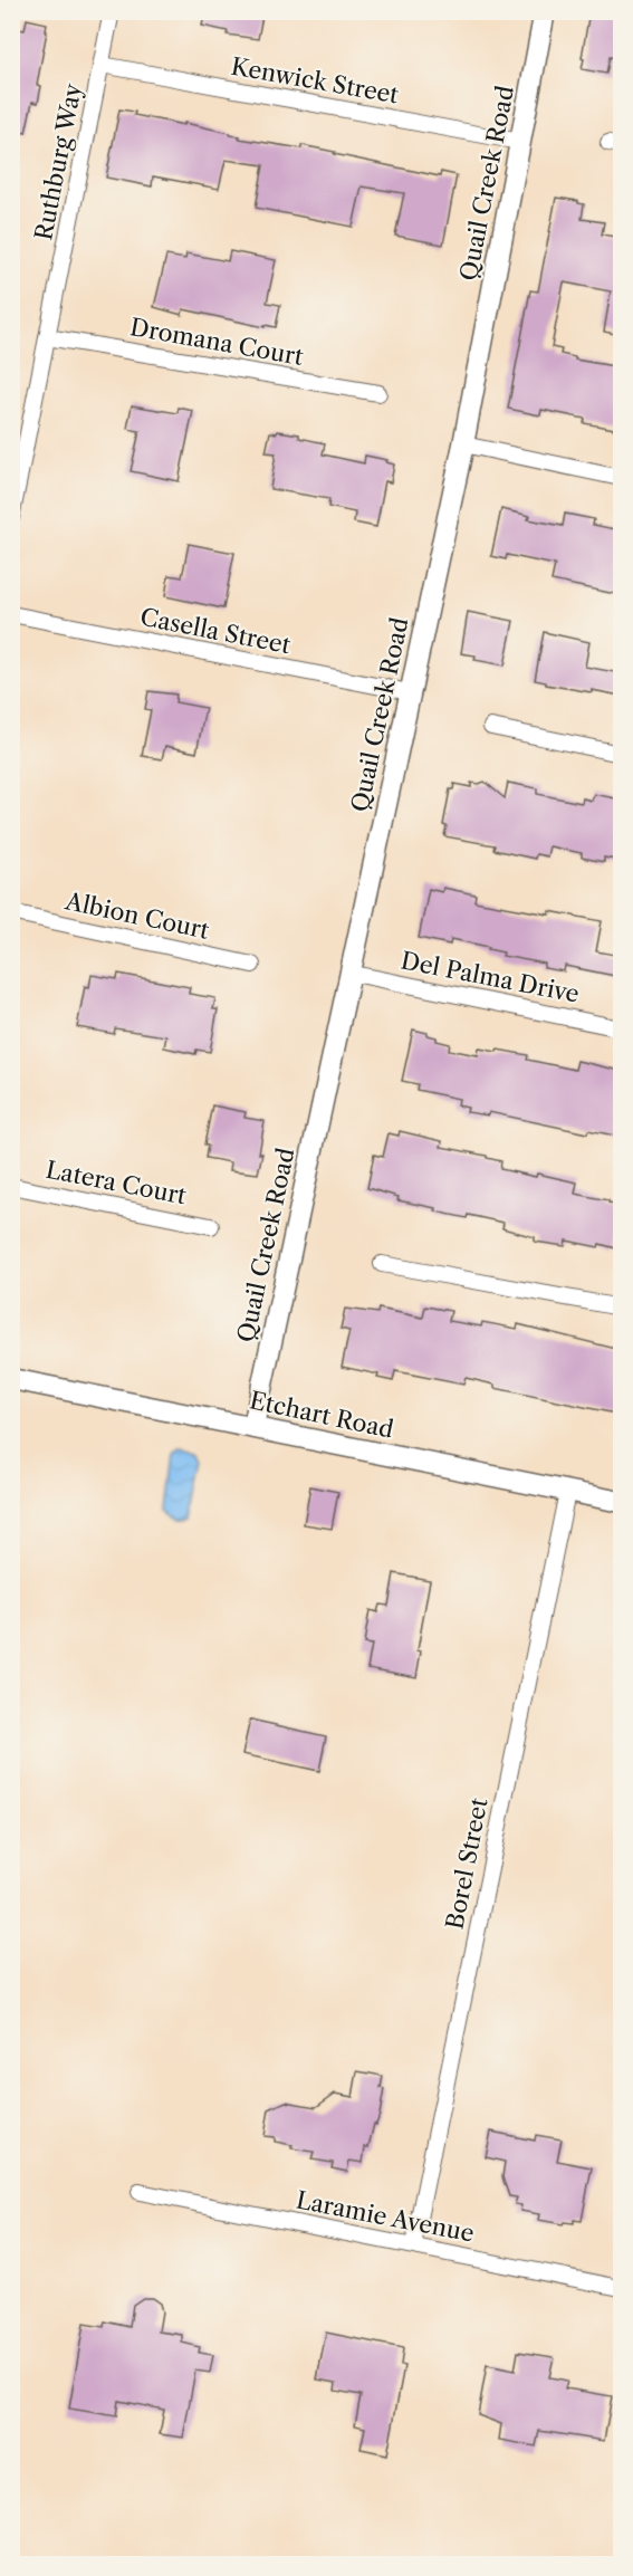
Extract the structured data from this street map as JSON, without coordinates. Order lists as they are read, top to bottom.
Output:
{
  "streets": {
    "street": [
      "Kenwick Street",
      "Ruthburg Way",
      "Quail Creek Road",
      "Dromana Court",
      "Casella Street",
      "Albion Court",
      "Del Palma Drive",
      "Latera Court",
      "Etchart Road",
      "Borel Street",
      "Laramie Avenue"
    ]
  },
  "crossings": [
    ["Kenwick Street", "Ruthburg Way"],
    ["Kenwick Street", "Quail Creek Road"],
    ["Ruthburg Way", "Dromana Court"],
    ["Quail Creek Road", "Casella Street"],
    ["Quail Creek Road", "Del Palma Drive"],
    ["Quail Creek Road", "Etchart Road"],
    ["Etchart Road", "Borel Street"],
    ["Borel Street", "Laramie Avenue"]
  ]
}
